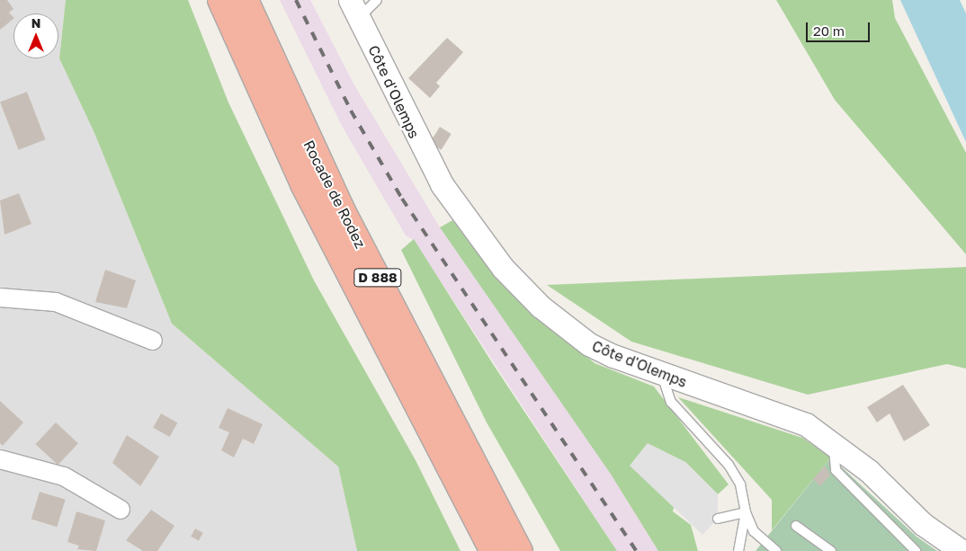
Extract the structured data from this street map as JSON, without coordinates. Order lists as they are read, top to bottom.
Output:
{
  "streets": {
    "highway": ["Rocade de Rodez", "D 888"],
    "street": ["Côte d'Olemps"]
  },
  "scale_bar": "20 m",
  "north": "top"
}
